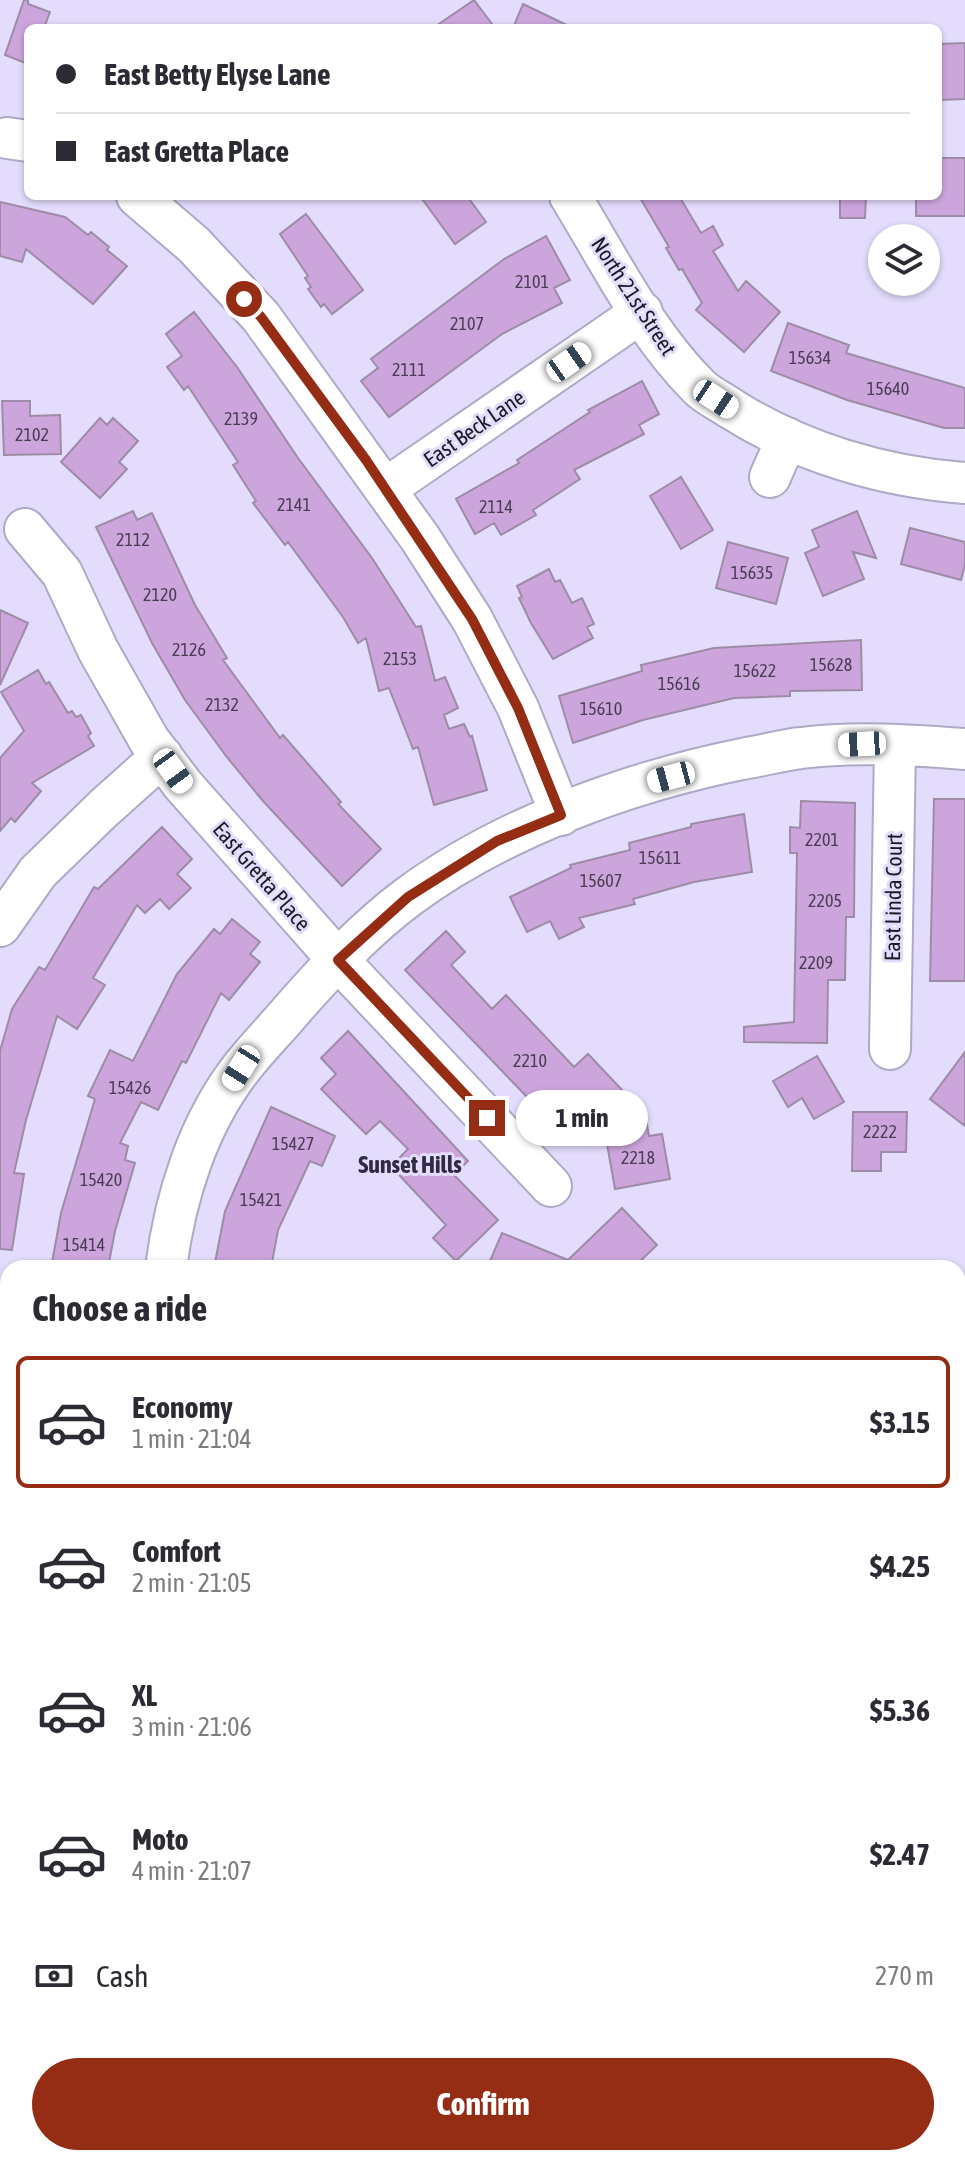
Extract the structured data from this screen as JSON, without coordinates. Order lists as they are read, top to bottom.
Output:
{
  "streets": {
    "street": [
      "North 21st Street",
      "East Beck Lane",
      "East Gretta Place",
      "East Linda Court"
    ]
  },
  "crossings": [
    ["North 21st Street", "East Beck Lane"]
  ],
  "districts": ["Sunset Hills"],
  "house_numbers": [
    "2101",
    "2107",
    "15634",
    "2111",
    "15640",
    "2139",
    "2102",
    "2141",
    "2114",
    "2112",
    "15635",
    "2120",
    "2126",
    "2153",
    "15628",
    "15622",
    "15616",
    "2132",
    "15610",
    "2201",
    "15611",
    "15607",
    "2205",
    "2209",
    "2210",
    "15426",
    "2222",
    "15427",
    "2218",
    "15420",
    "15421",
    "15414"
  ],
  "page": {
    "banner": ["East Betty Elyse Lane", "East Gretta Place"],
    "bubble": "1 min",
    "heading": "Choose a ride",
    "list": [
      {
        "name": "Economy",
        "note": "1 min · 21:04",
        "value": "$3.15"
      },
      {
        "name": "Comfort",
        "note": "2 min · 21:05",
        "value": "$4.25"
      },
      {
        "name": "XL",
        "note": "3 min · 21:06",
        "value": "$5.36"
      },
      {
        "name": "Moto",
        "note": "4 min · 21:07",
        "value": "$2.47"
      }
    ],
    "pay": ["Cash", "270 m"],
    "buttons": "Confirm"
  }
}
